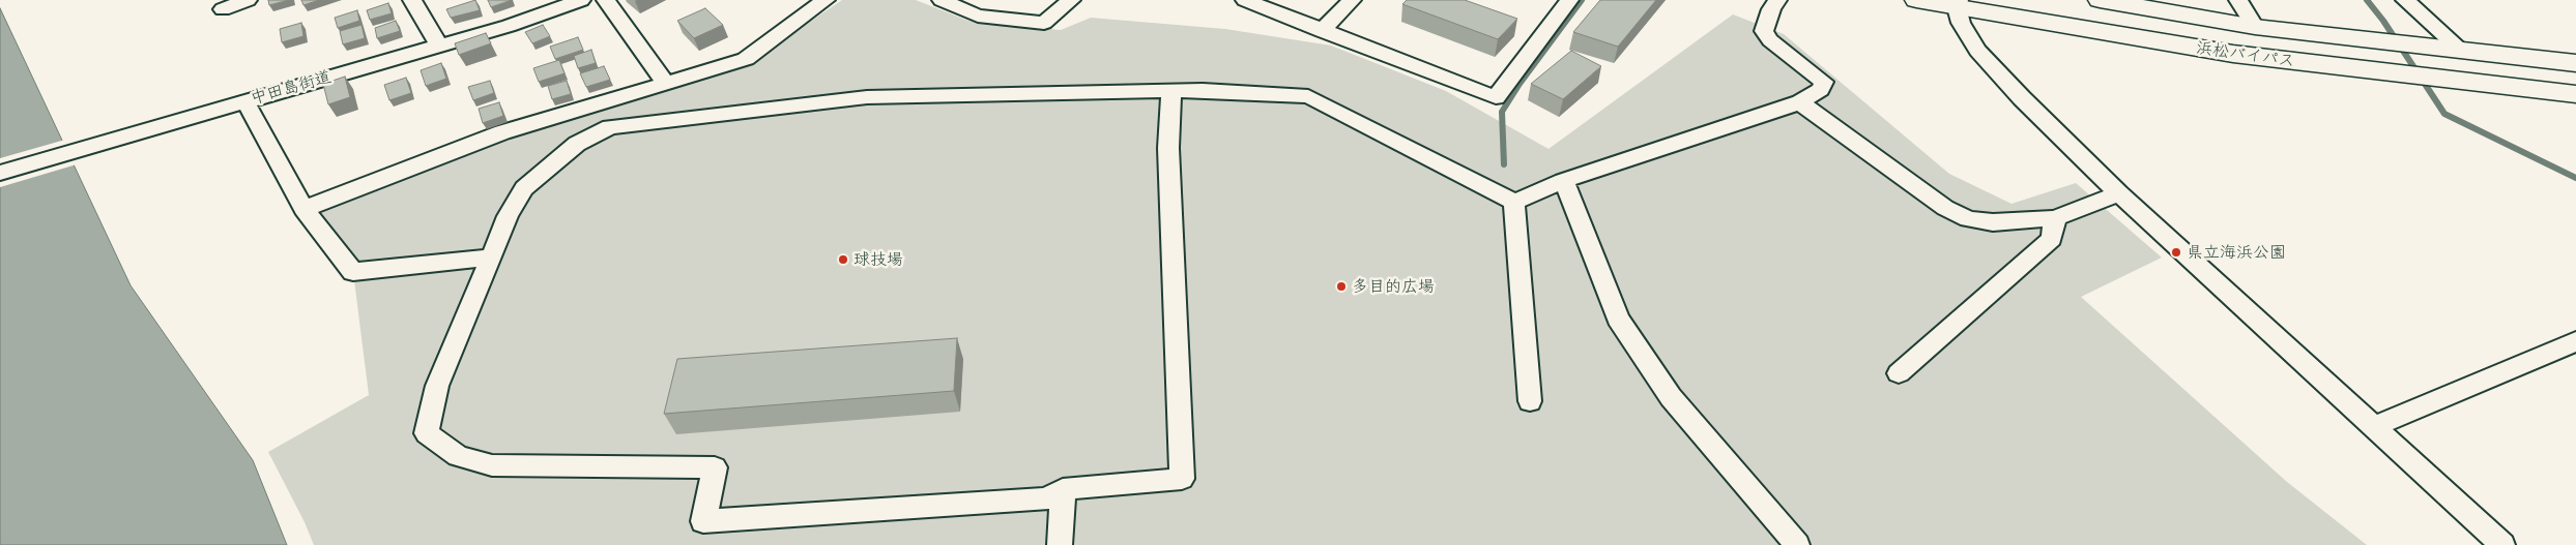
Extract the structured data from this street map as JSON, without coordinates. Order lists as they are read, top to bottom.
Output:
{
  "streets": {
    "highway": ["浜松バイパス"],
    "street": ["中田島街道"]
  },
  "places": ["県立海浜公園", "球技場", "多目的広場"]
}
